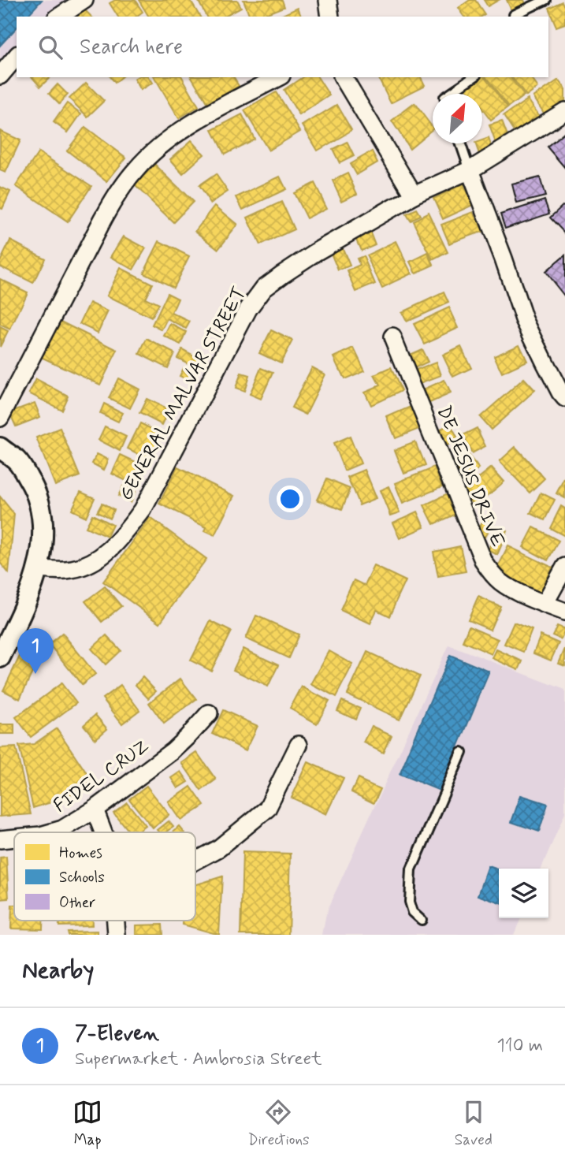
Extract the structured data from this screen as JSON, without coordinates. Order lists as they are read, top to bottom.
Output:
{
  "streets": {
    "street": ["GENERAL MALVAR STREET", "DE JESUS DRIVE", "FIDEL CRUZ"]
  },
  "legend": ["Homes", "Schools", "Other"],
  "north": "top right",
  "page": {
    "search": "Search here",
    "pins": "1",
    "heading": "Nearby",
    "list": [
      {
        "mark": "1",
        "name": "7-Eleven",
        "note": "Supermarket · Ambrosia Street",
        "value": "110 m"
      }
    ],
    "nav": ["Map", "Directions", "Saved"]
  }
}
